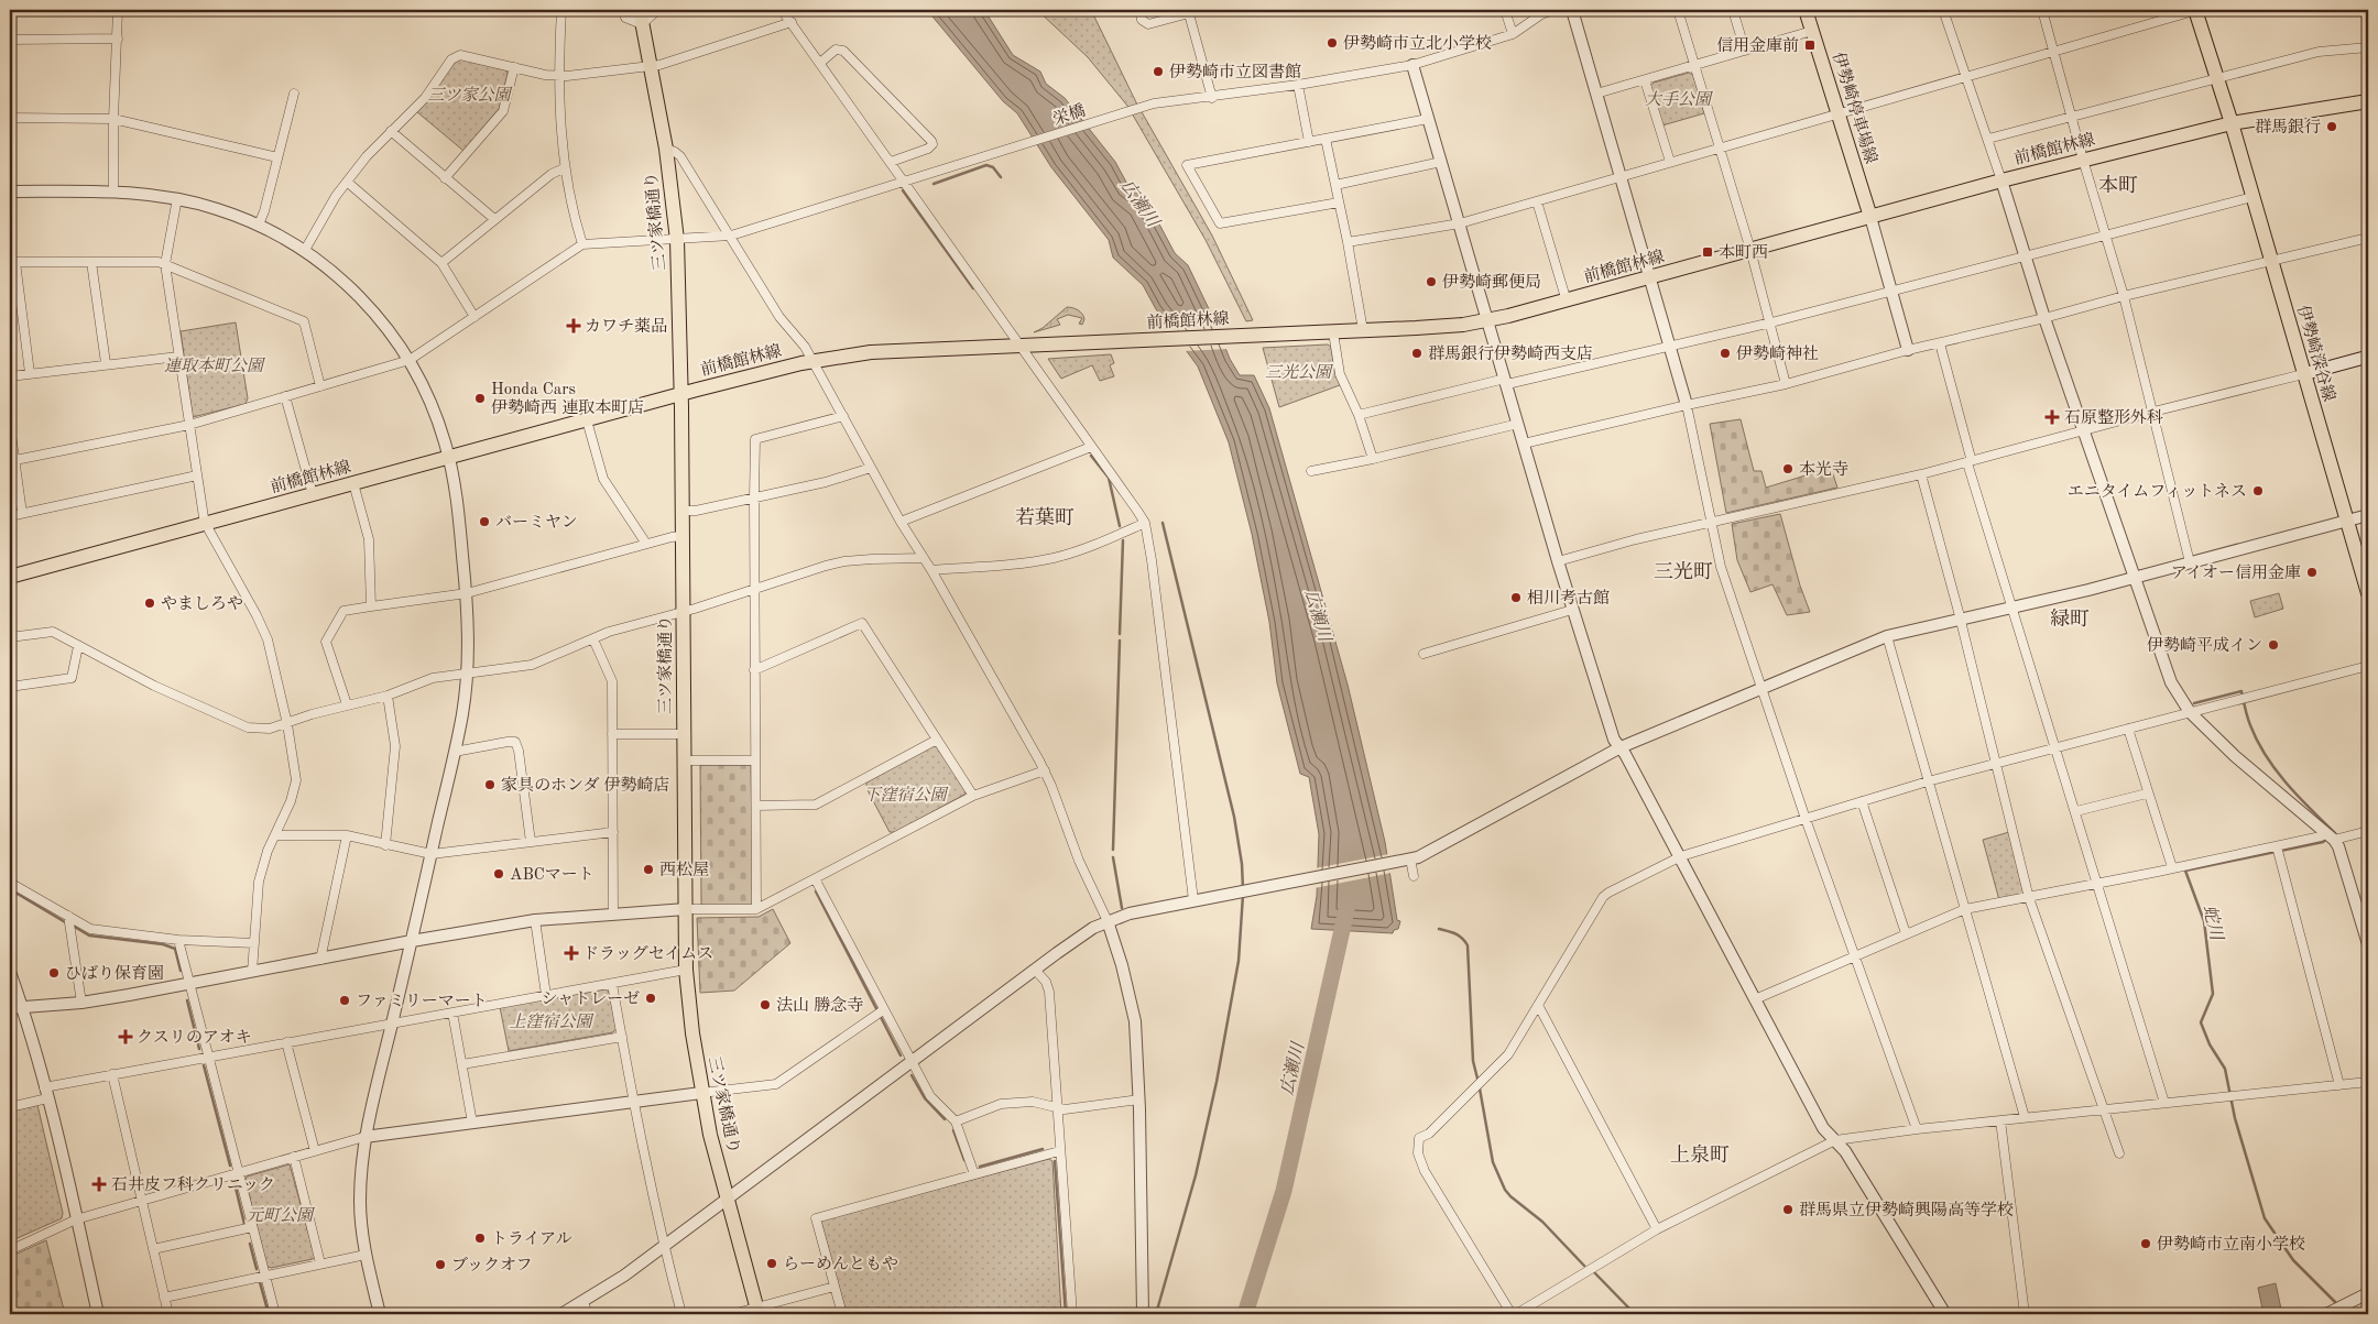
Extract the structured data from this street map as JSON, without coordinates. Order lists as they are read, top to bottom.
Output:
{
  "streets": {
    "main road": [
      "伊勢崎停車場線",
      "前橋館林線",
      "三ツ家橋通り",
      "伊勢崎深谷線"
    ],
    "street": ["栄橋"]
  },
  "crossings": [
    ["伊勢崎停車場線", "前橋館林線"],
    ["栄橋", "三ツ家橋通り"],
    ["前橋館林線", "三ツ家橋通り"],
    ["前橋館林線", "伊勢崎深谷線"]
  ],
  "districts": [
    "本町",
    "若葉町",
    "三光町",
    "緑町",
    "上泉町"
  ],
  "water": ["広瀬川", "蛇川"],
  "parks": [
    "三ツ家公園",
    "大手公園",
    "連取本町公園",
    "三光公園",
    "下窪宿公園",
    "上窪宿公園",
    "元町公園"
  ],
  "places": {
    "other": [
      "伊勢崎市立北小学校",
      "伊勢崎市立図書館",
      "群馬銀行",
      "伊勢崎郵便局",
      "群馬銀行伊勢崎西支店",
      "伊勢崎神社",
      "Honda Cars 伊勢崎西 連取本町店",
      "本光寺",
      "エニタイムフィットネス",
      "バーミヤン",
      "アイオー信用金庫",
      "相川考古館",
      "やましろや",
      "伊勢崎平成イン",
      "家具のホンダ 伊勢崎店",
      "西松屋",
      "ABCマート",
      "ひばり保育園",
      "シャトレーゼ",
      "ファミリーマート",
      "法山 勝念寺",
      "群馬県立伊勢崎興陽高等学校",
      "トライアル",
      "伊勢崎市立南小学校",
      "らーめんともや",
      "ブックオフ"
    ],
    "transit": ["信用金庫前", "本町西"],
    "health": [
      "カワチ薬品",
      "石原整形外科",
      "ドラッグセイムス",
      "クスリのアオキ",
      "石井皮フ科クリニック"
    ]
  }
}
